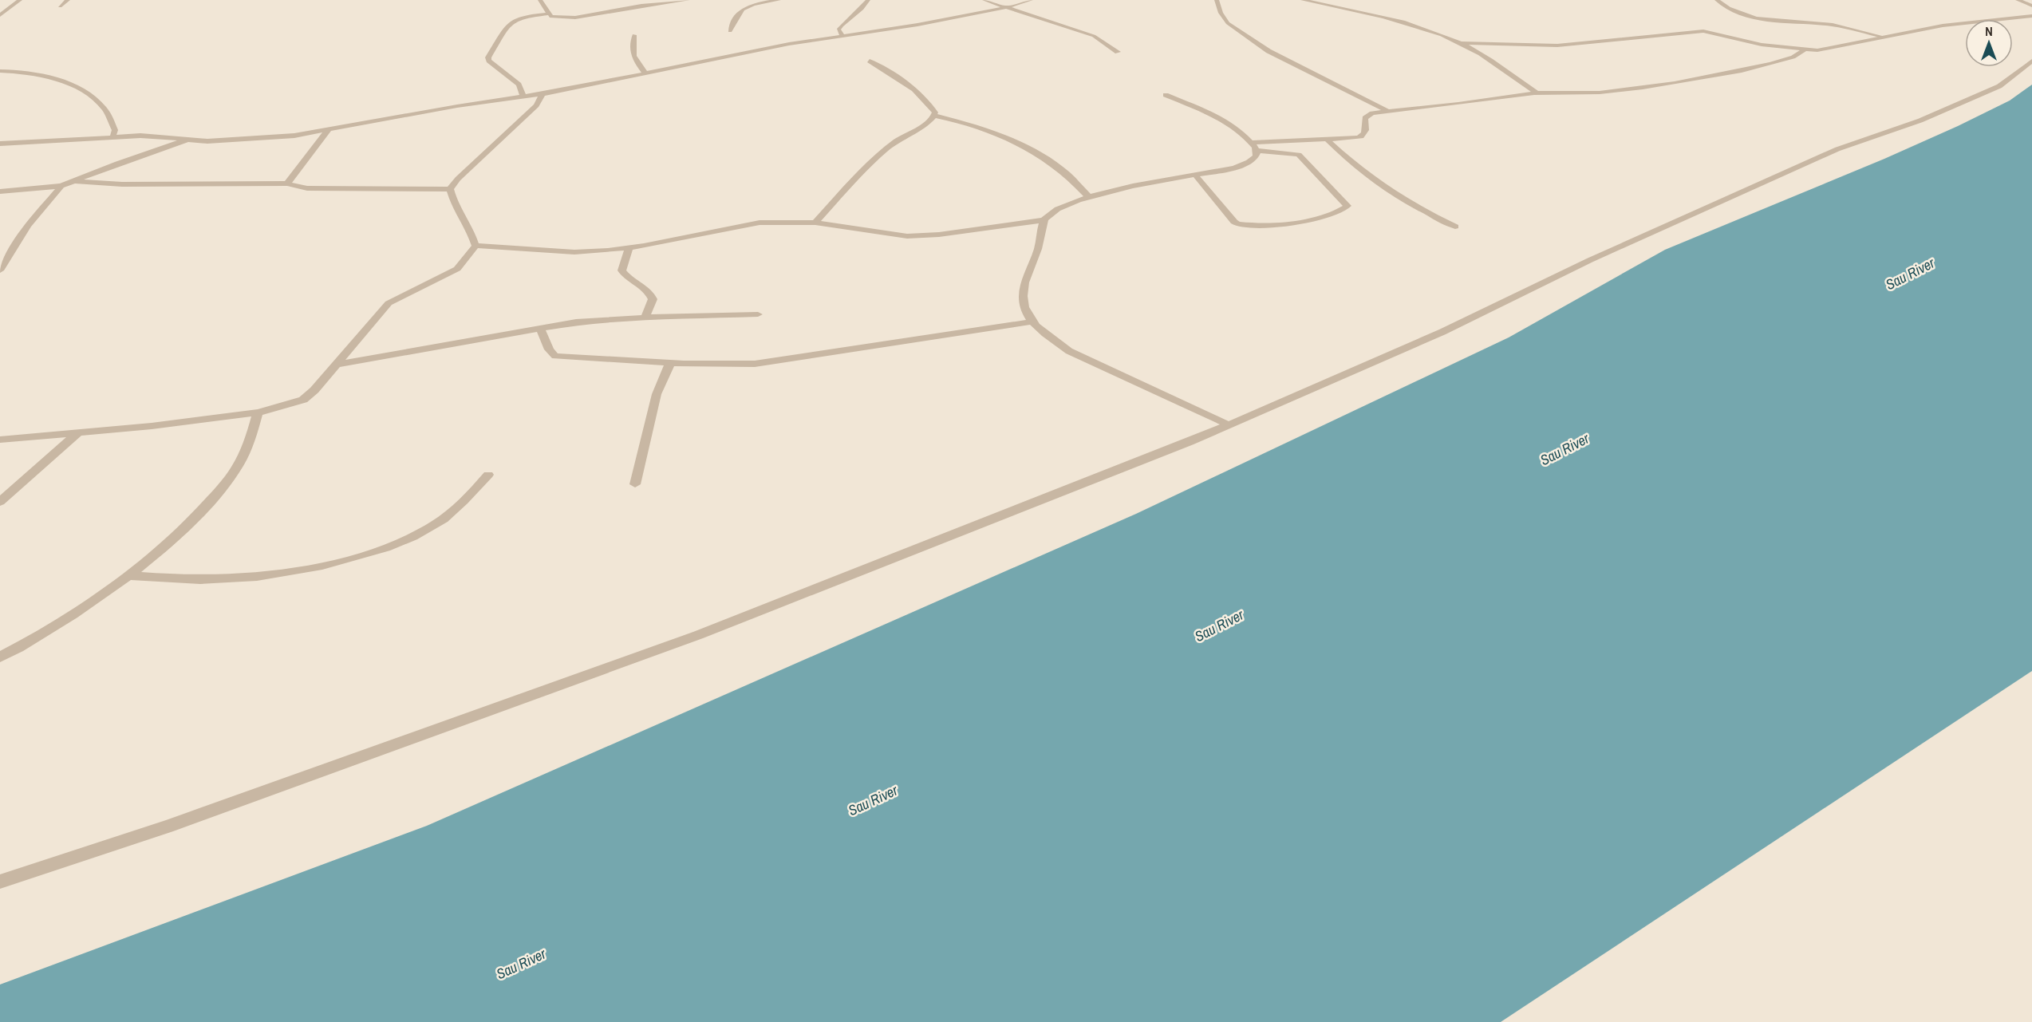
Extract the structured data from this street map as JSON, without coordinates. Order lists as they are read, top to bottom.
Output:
{
  "water": ["Sau River"],
  "north": "top"
}
